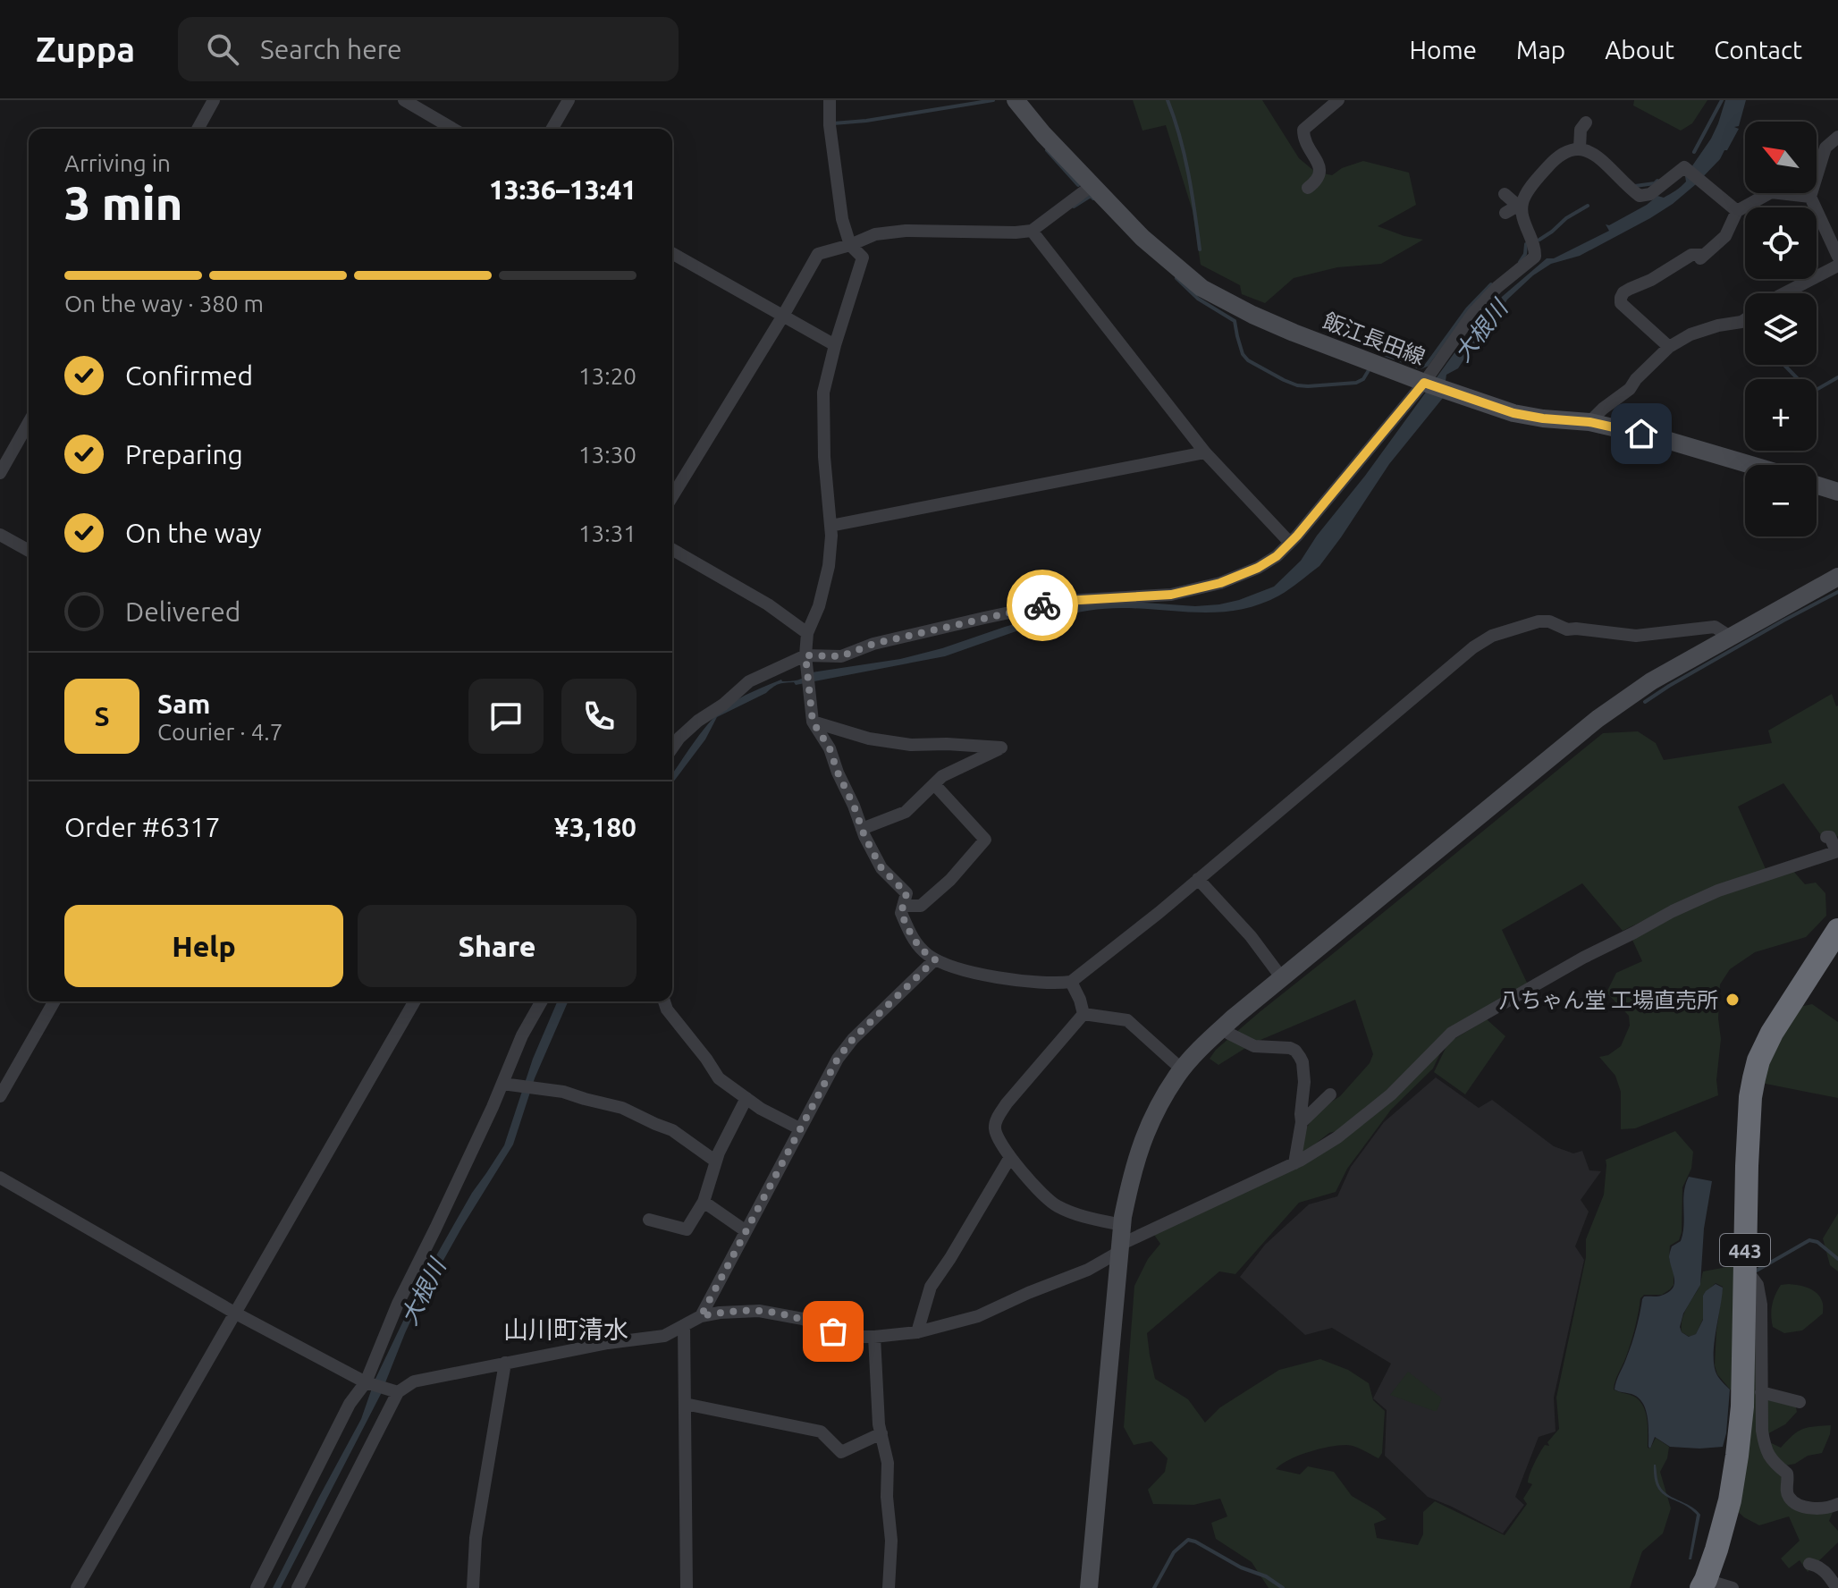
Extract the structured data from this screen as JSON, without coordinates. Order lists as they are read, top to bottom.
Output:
{
  "streets": {
    "highway": ["443"],
    "street": ["飯江長田線"]
  },
  "districts": ["山川町清水"],
  "water": ["大根川"],
  "places": ["八ちゃん堂 工場直売所"],
  "north": "top left",
  "page": {
    "header": "Zuppa",
    "search": "Search here",
    "nav": [
      "Home",
      "Map",
      "About",
      "Contact"
    ],
    "map_buttons": ["+", "−"],
    "heading": ["3 min", "Arriving in", "13:36–13:41"],
    "panel": [
      "Sam",
      "Courier · 4.7",
      "Order #6317",
      "¥3,180"
    ],
    "bar": "On the way · 380 m",
    "list": [
      ["Confirmed", "13:20"],
      ["Preparing", "13:30"],
      ["On the way", "13:31"],
      "Delivered"
    ],
    "round": "S",
    "buttons": ["Help", "Share"]
  }
}
